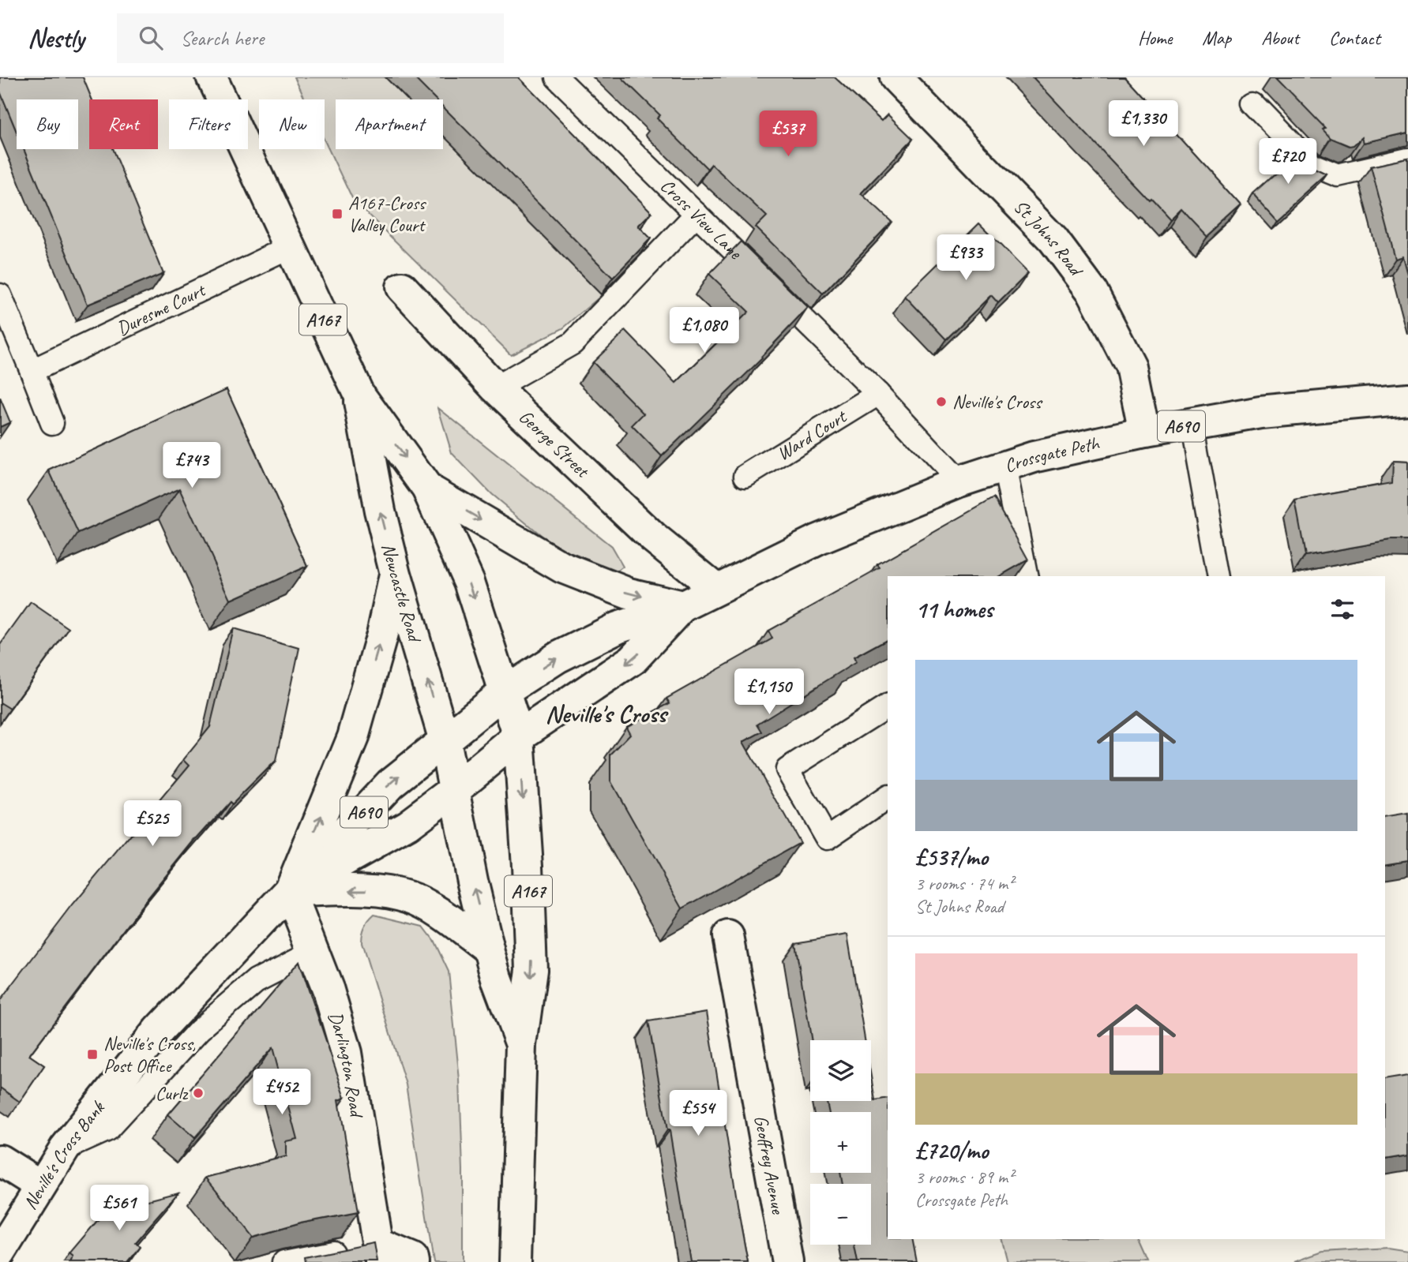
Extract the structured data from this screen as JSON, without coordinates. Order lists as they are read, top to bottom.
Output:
{
  "streets": {
    "main road": [
      "St Johns Road",
      "A167",
      "A690",
      "George Street",
      "Crossgate Peth",
      "Newcastle Road",
      "Darlington Road",
      "Neville's Cross Bank",
      "Geoffrey Avenue"
    ],
    "lane": ["Cross View Lane", "Duresme Court", "Ward Court"]
  },
  "crossings": [
    ["Cross View Lane", "Ward Court"],
    ["Cross View Lane", "Crossgate Peth"],
    ["St Johns Road", "Crossgate Peth"],
    ["Duresme Court", "Newcastle Road"],
    ["A167", "A690"],
    ["A167", "Newcastle Road"],
    ["A167", "Neville's Cross Bank"],
    ["A690", "George Street"],
    ["A690", "Crossgate Peth"],
    ["A690", "Newcastle Road"],
    ["A690", "Neville's Cross Bank"],
    ["George Street", "Crossgate Peth"],
    ["Newcastle Road", "Neville's Cross Bank"],
    ["Darlington Road", "Neville's Cross Bank"]
  ],
  "districts": ["Neville's Cross"],
  "places": {
    "transit": ["A167-Cross Valley Court", "Neville's Cross, Post Office"],
    "other": ["Neville's Cross", "Curlz"]
  },
  "page": {
    "header": "Nestly",
    "search": "Search here",
    "nav": [
      "Home",
      "Map",
      "About",
      "Contact"
    ],
    "chip": [
      "Buy",
      "Rent",
      "Filters",
      "New",
      "Apartment"
    ],
    "price": [
      "£1,330",
      "£537",
      "£720",
      "£933",
      "£1,080",
      "£743",
      "£1,150",
      "£525",
      "£452",
      "£554",
      "£561"
    ],
    "heading": "11 homes",
    "list": [
      {
        "name": "£537/mo",
        "note": "3 rooms · 74 m² · St Johns Road"
      },
      {
        "name": "£720/mo",
        "note": "3 rooms · 89 m² · Crossgate Peth"
      }
    ],
    "map_buttons": ["+", "−"]
  }
}
